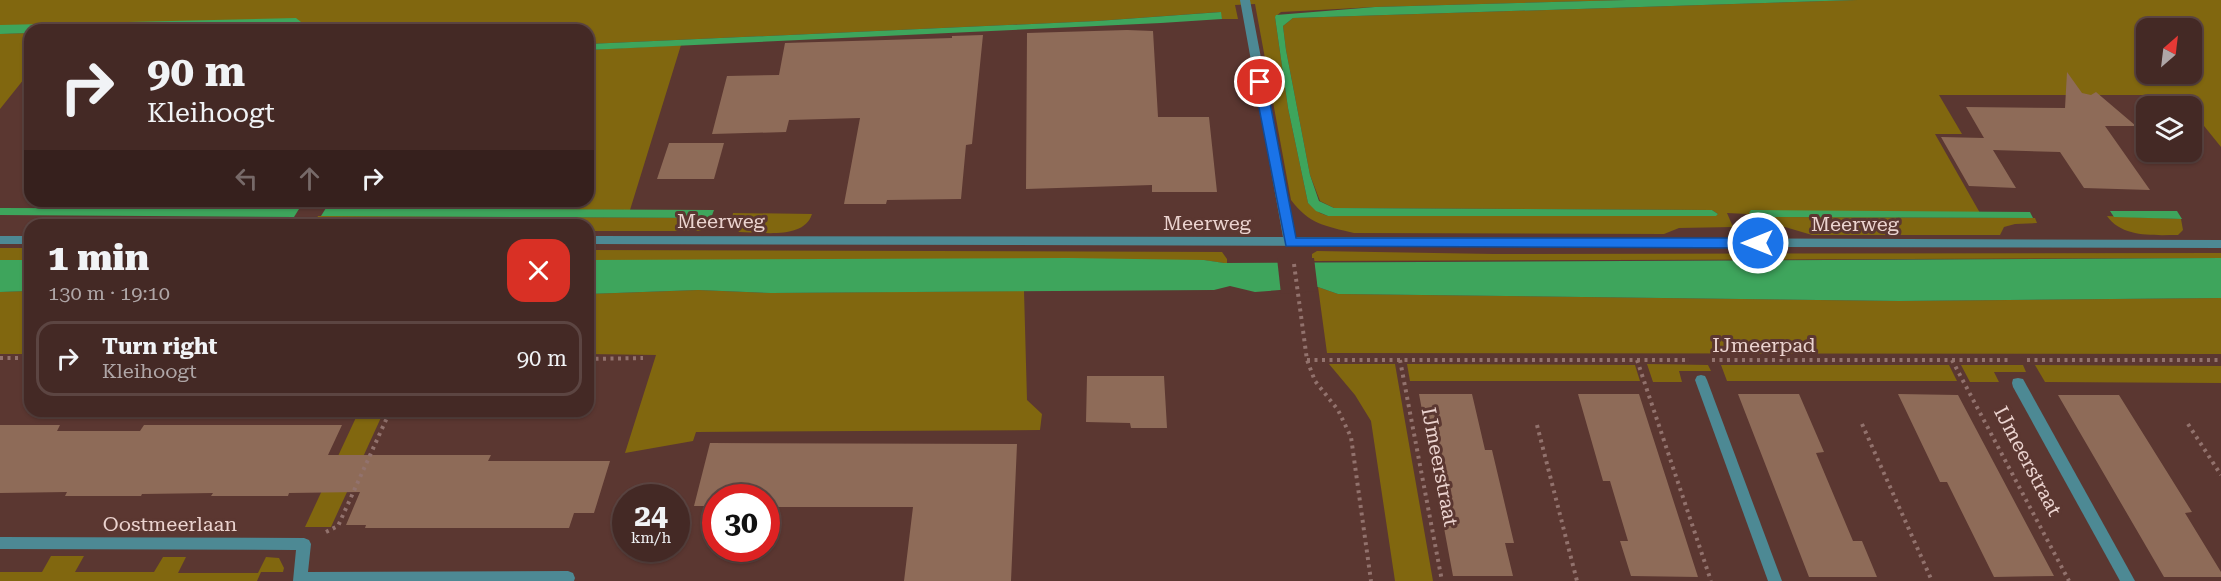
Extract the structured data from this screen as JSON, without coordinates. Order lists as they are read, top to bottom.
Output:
{
  "streets": {
    "street": ["Meerweg", "IJmeerstraat", "Oostmeerlaan"],
    "path": ["IJmeerpad"]
  },
  "crossings": [
    ["IJmeerpad", "IJmeerstraat"]
  ],
  "north": "top right",
  "page": {
    "turn": ["90 m", "Kleihoogt"],
    "heading": ["1 min", "130 m · 19:10"],
    "list": [
      {
        "name": "Turn right",
        "note": "Kleihoogt",
        "value": "90 m"
      }
    ],
    "speed": "24 km/h",
    "limit": "30"
  }
}
